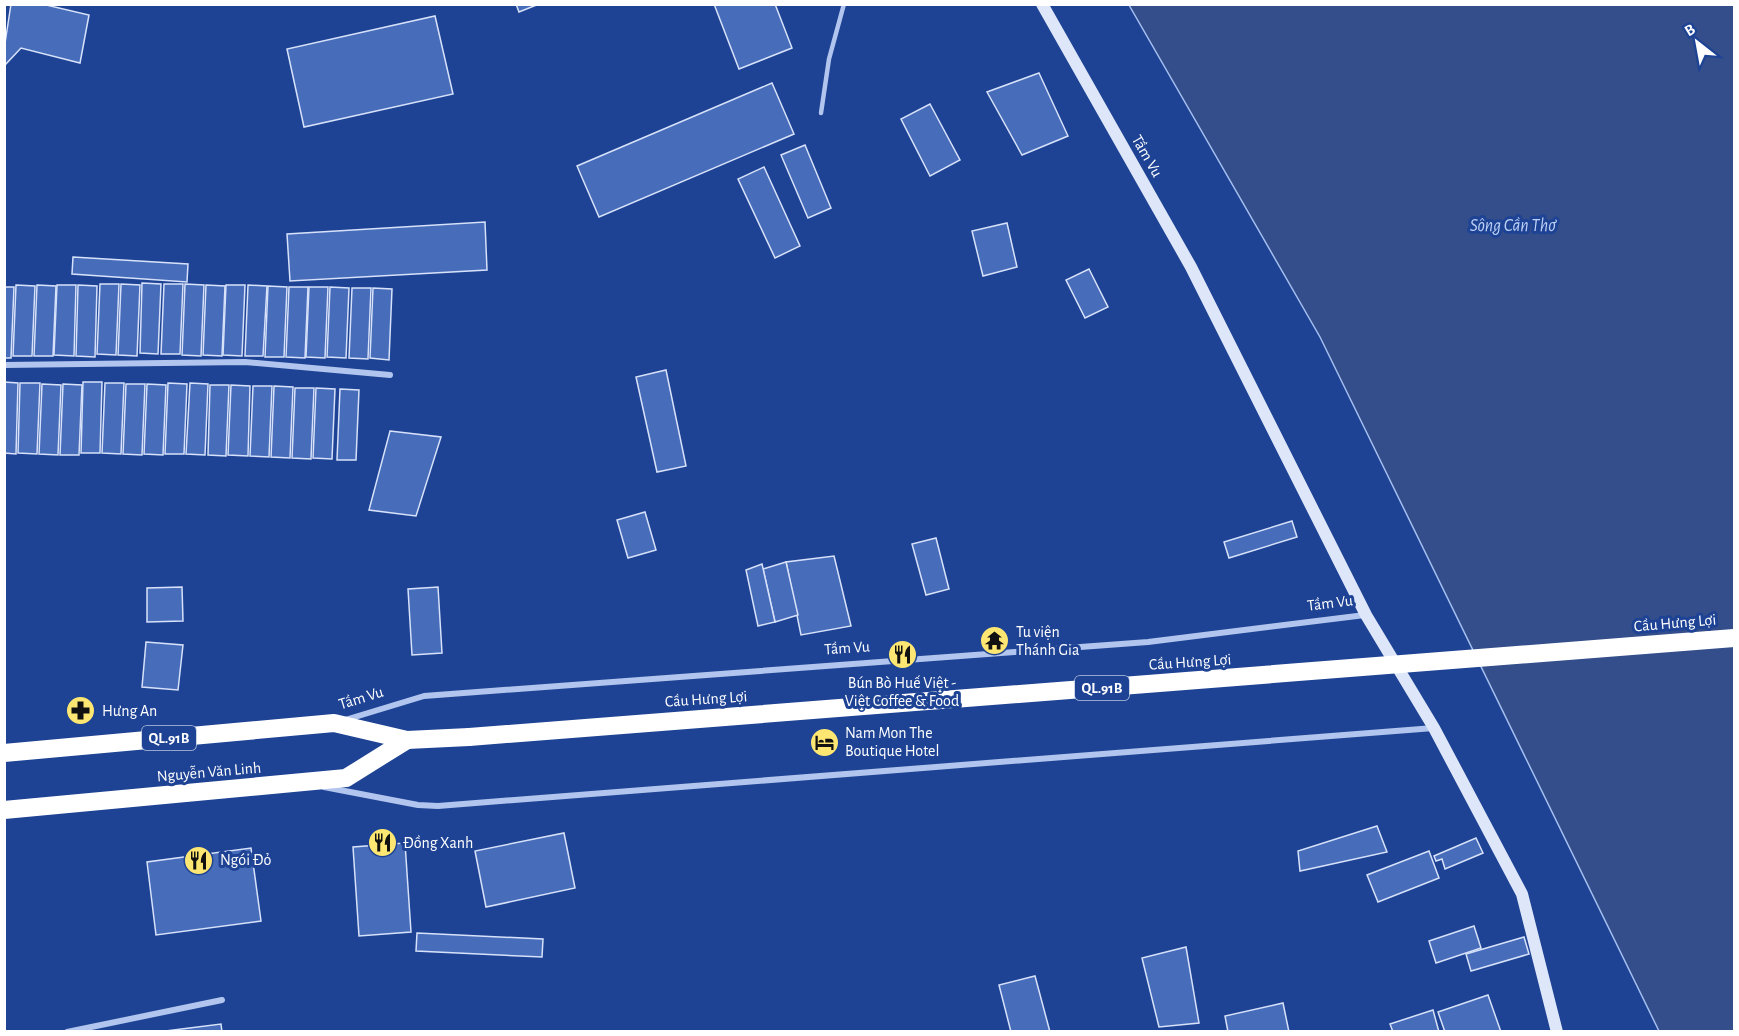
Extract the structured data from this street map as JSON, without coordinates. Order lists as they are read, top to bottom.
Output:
{
  "streets": {
    "highway": ["Cầu Hưng Lợi", "QL.91B", "Nguyễn Văn Linh"],
    "street": ["Tầm Vu"]
  },
  "crossings": [
    ["Tầm Vu", "Nguyễn Văn Linh"],
    ["Cầu Hưng Lợi", "Nguyễn Văn Linh"]
  ],
  "water": ["Sông Cần Thơ"],
  "places": {
    "temple": ["Tu viện Thánh Gia"],
    "restaurant": ["Bún Bò Huế Việt - Việt Coffee & Food", "Đồng Xanh", "Ngói Đỏ"],
    "pharmacy": ["Hưng An"],
    "hotel": ["Nam Mon The Boutique Hotel"]
  },
  "north": "top left"
}
